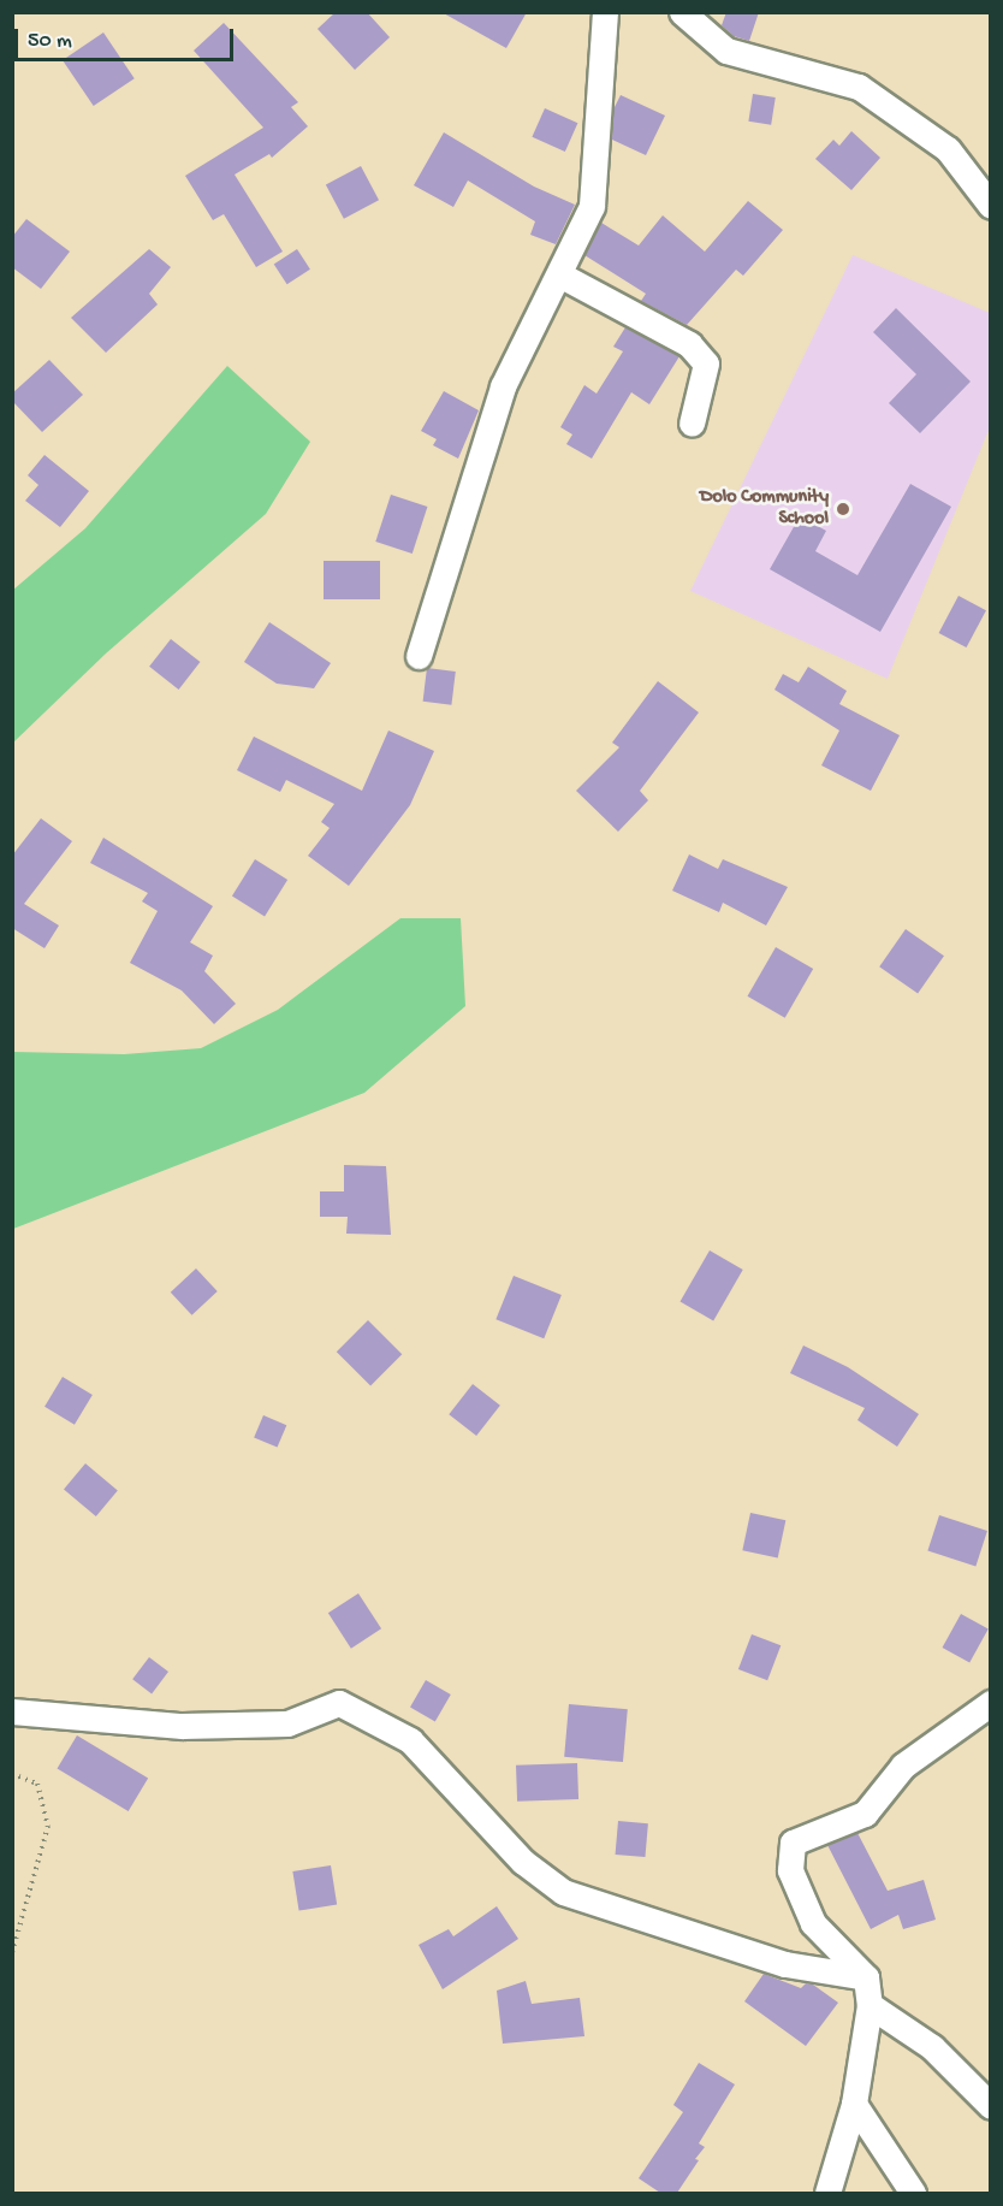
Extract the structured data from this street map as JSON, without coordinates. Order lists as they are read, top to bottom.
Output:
{
  "places": ["Dolo Community School"],
  "scale_bar": "50 m"
}
